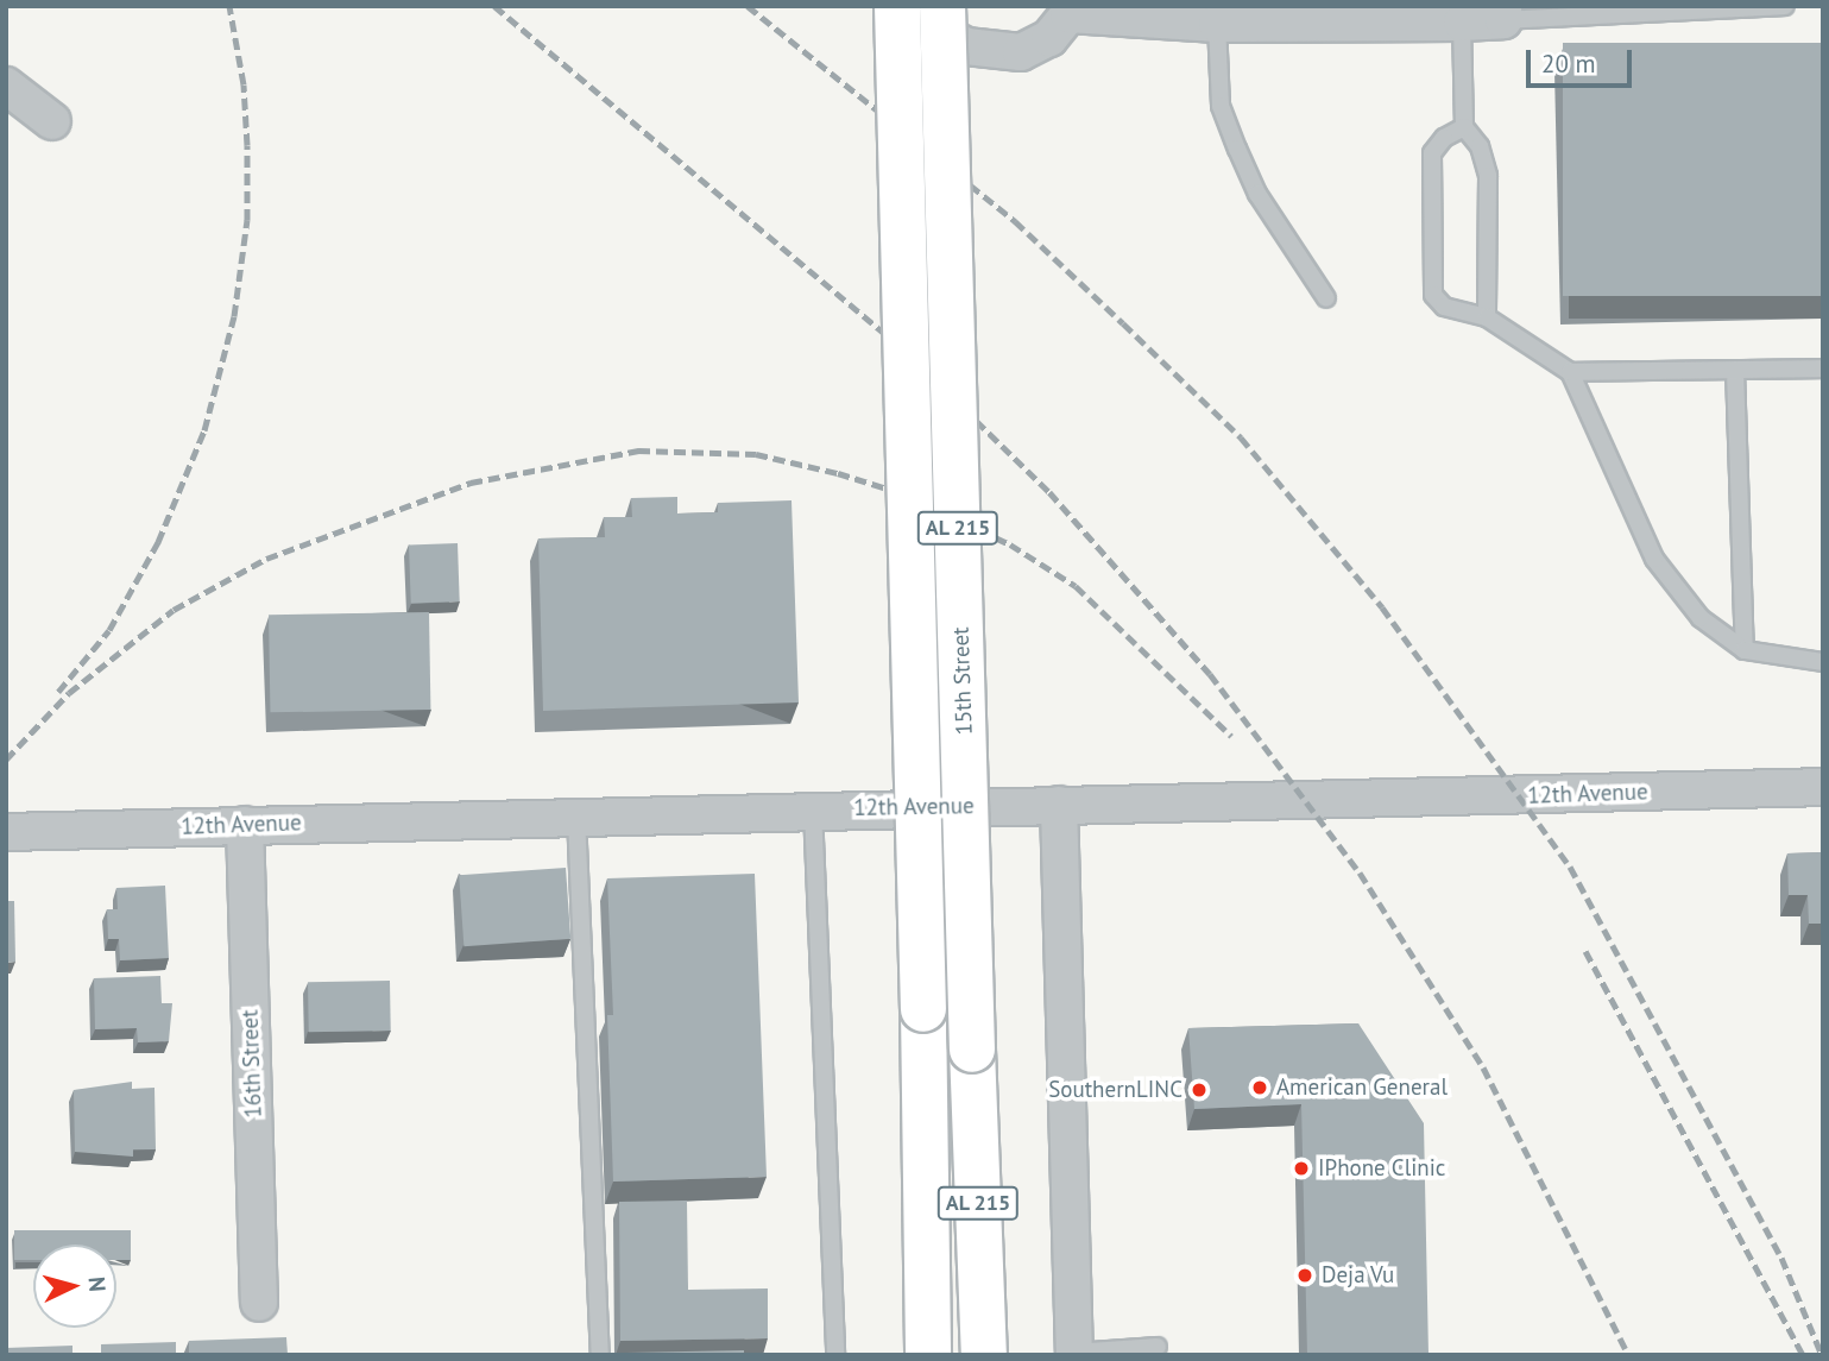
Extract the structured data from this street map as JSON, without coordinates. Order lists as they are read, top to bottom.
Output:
{
  "streets": {
    "main road": ["AL 215", "15th Street"],
    "street": ["12th Avenue", "16th Street"]
  },
  "crossings": [
    ["12th Avenue", "16th Street"]
  ],
  "places": [
    "American General",
    "SouthernLINC",
    "IPhone Clinic",
    "Deja Vu"
  ],
  "scale_bar": "20 m",
  "north": "right"
}
